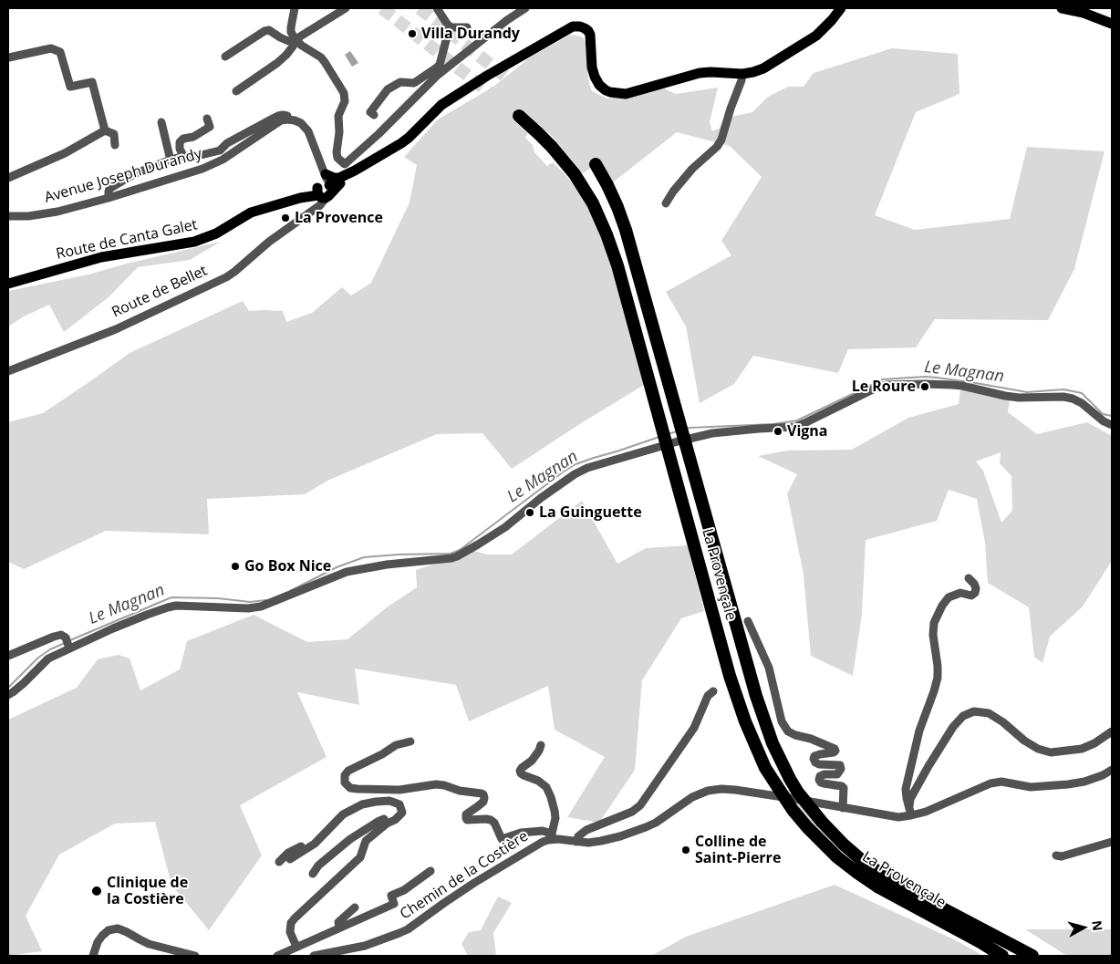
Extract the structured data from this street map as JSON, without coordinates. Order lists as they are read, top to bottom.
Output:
{
  "streets": {
    "highway": ["La Provençale"],
    "main road": ["Route de Canta Galet"],
    "street": ["Avenue Joseph Durandy", "Route de Bellet", "Chemin de la Costière"]
  },
  "crossings": [
    ["Route de Canta Galet", "Route de Bellet"]
  ],
  "water": ["Le Magnan"],
  "places": [
    "Villa Durandy",
    "La Provence",
    "Le Roure",
    "Vigna",
    "La Guinguette",
    "Go Box Nice",
    "Colline de Saint-Pierre",
    "Clinique de la Costière"
  ],
  "north": "right"
}
